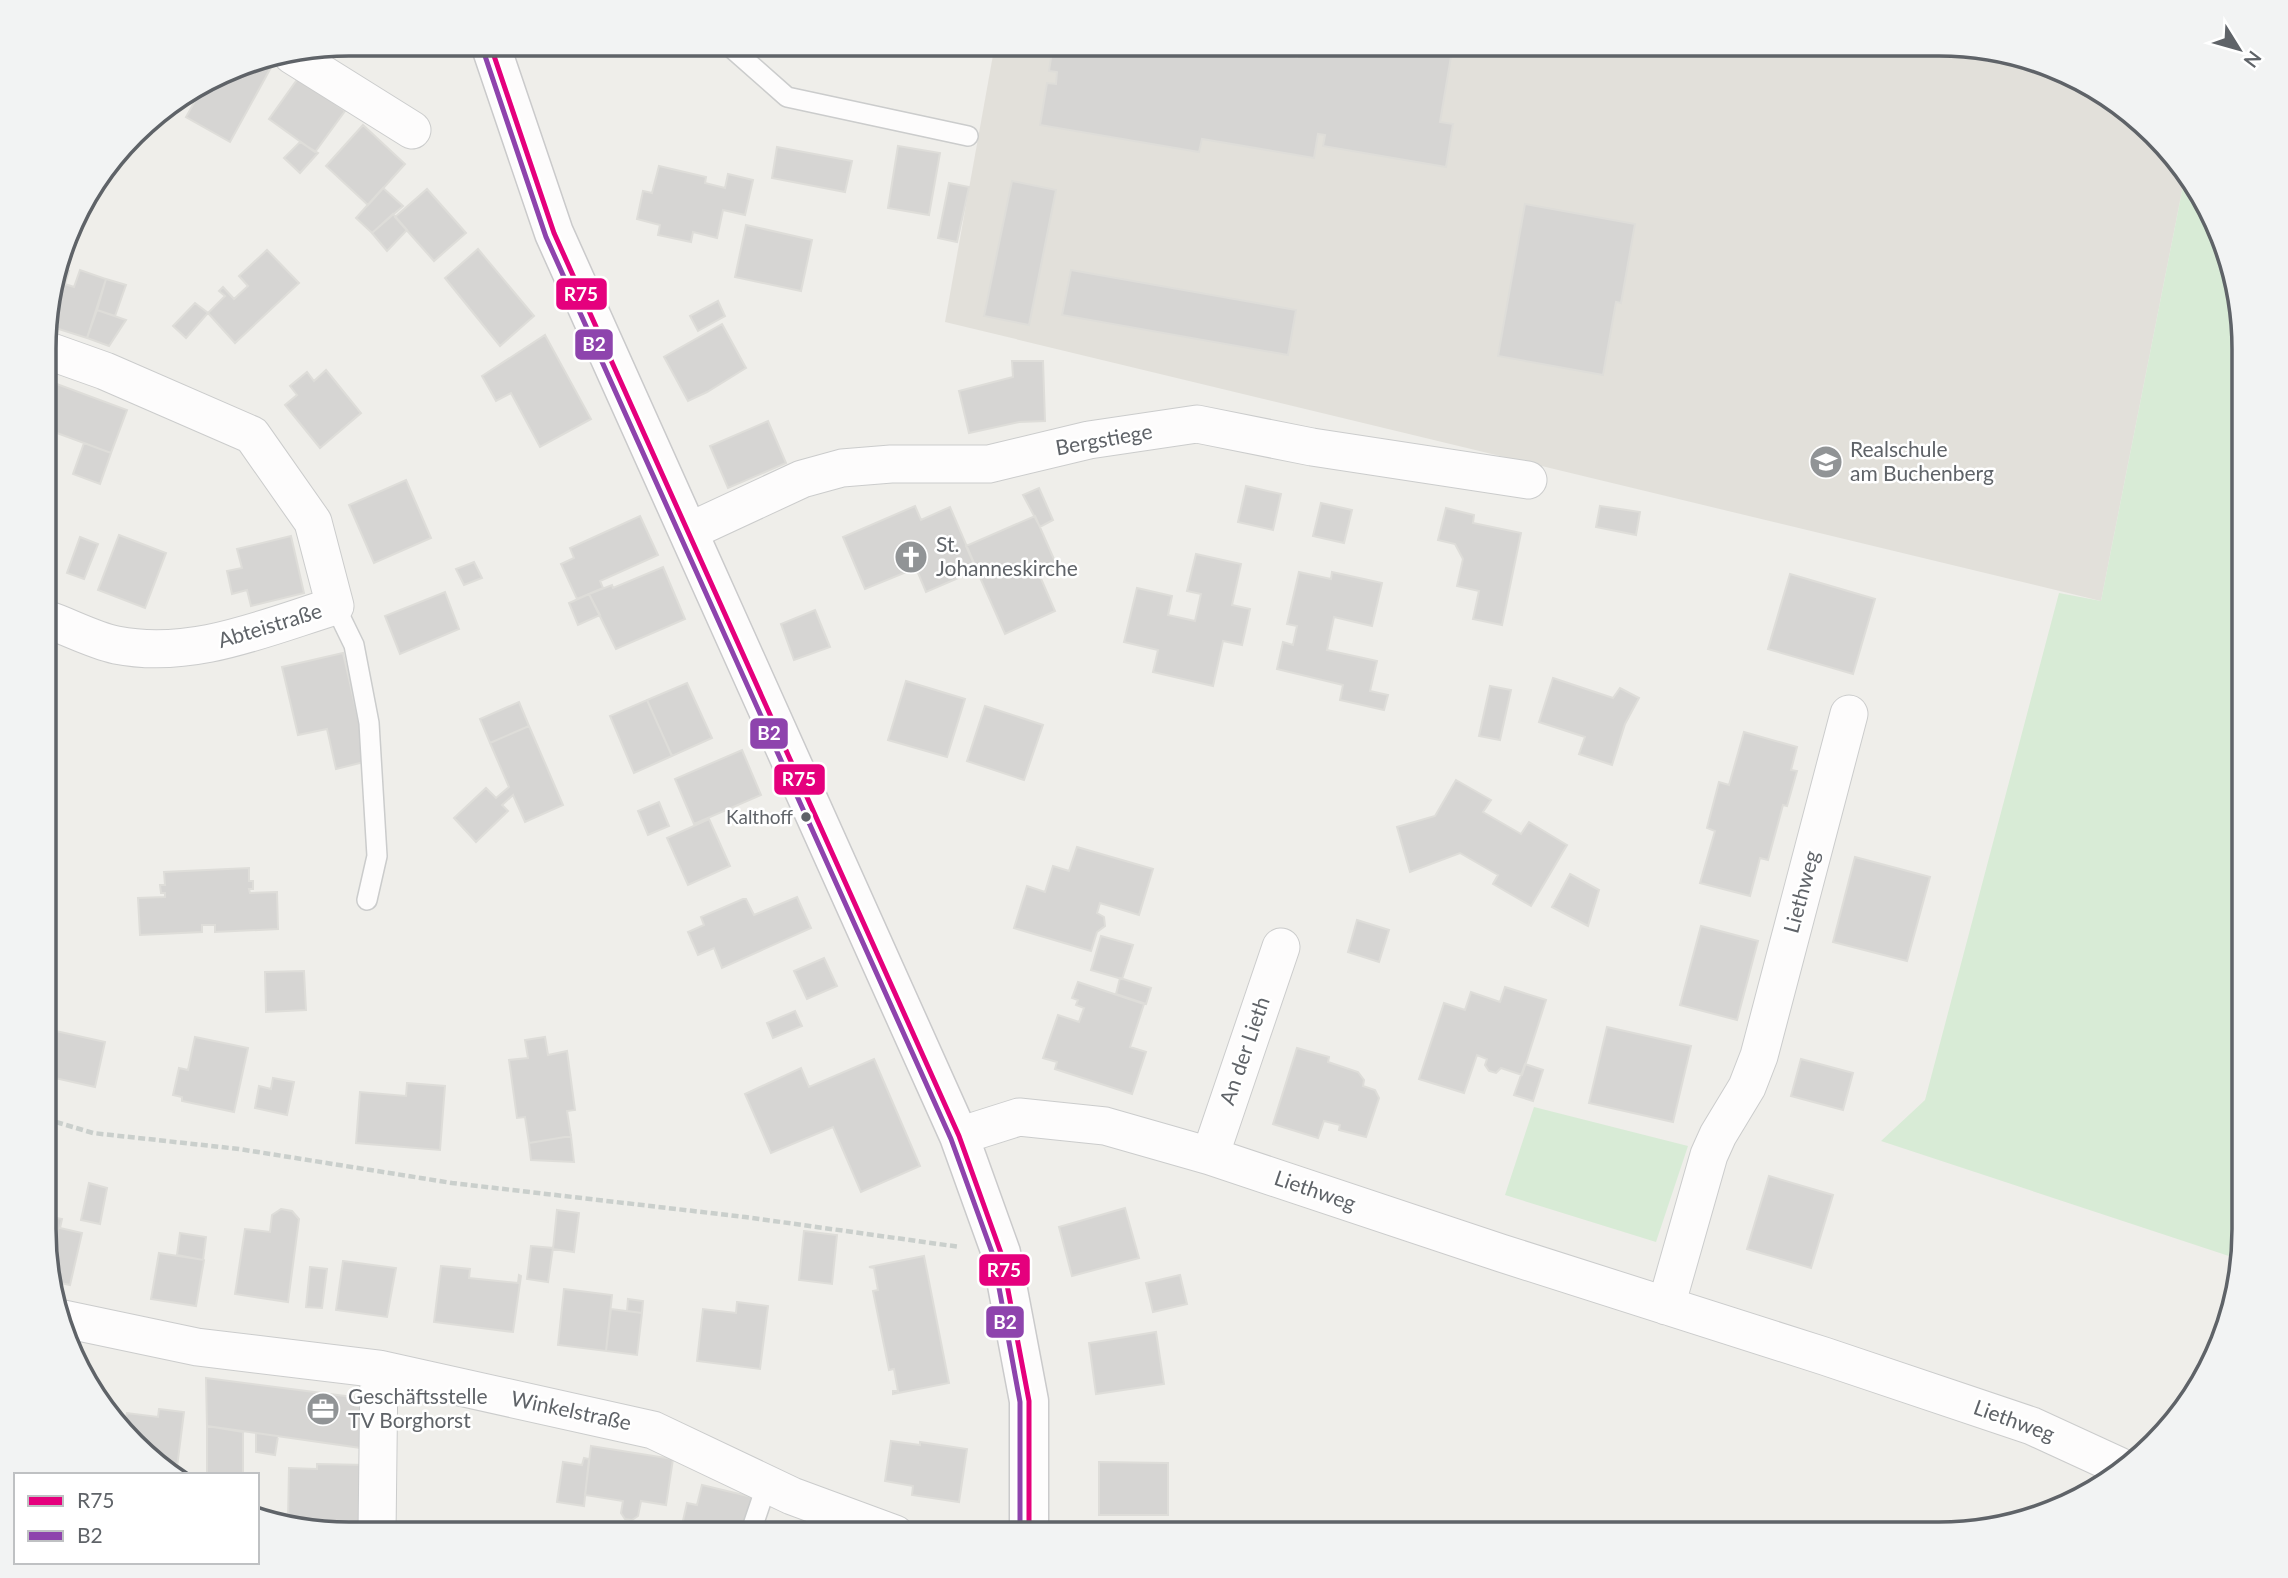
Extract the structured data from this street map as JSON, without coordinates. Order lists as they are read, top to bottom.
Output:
{
  "streets": {
    "street": [
      "Bergstiege",
      "Abteistraße",
      "Liethweg",
      "An der Lieth",
      "Winkelstraße"
    ]
  },
  "crossings": [
    ["Liethweg", "An der Lieth"]
  ],
  "places": {
    "school or university": ["Realschule am Buchenberg"],
    "church": ["St. Johanneskirche"],
    "other": ["Kalthoff"],
    "office": ["Geschäftsstelle TV Borghorst"]
  },
  "lines": ["transit line R75", "transit line B2"],
  "legend": ["R75", "B2"],
  "north": "bottom right"
}
